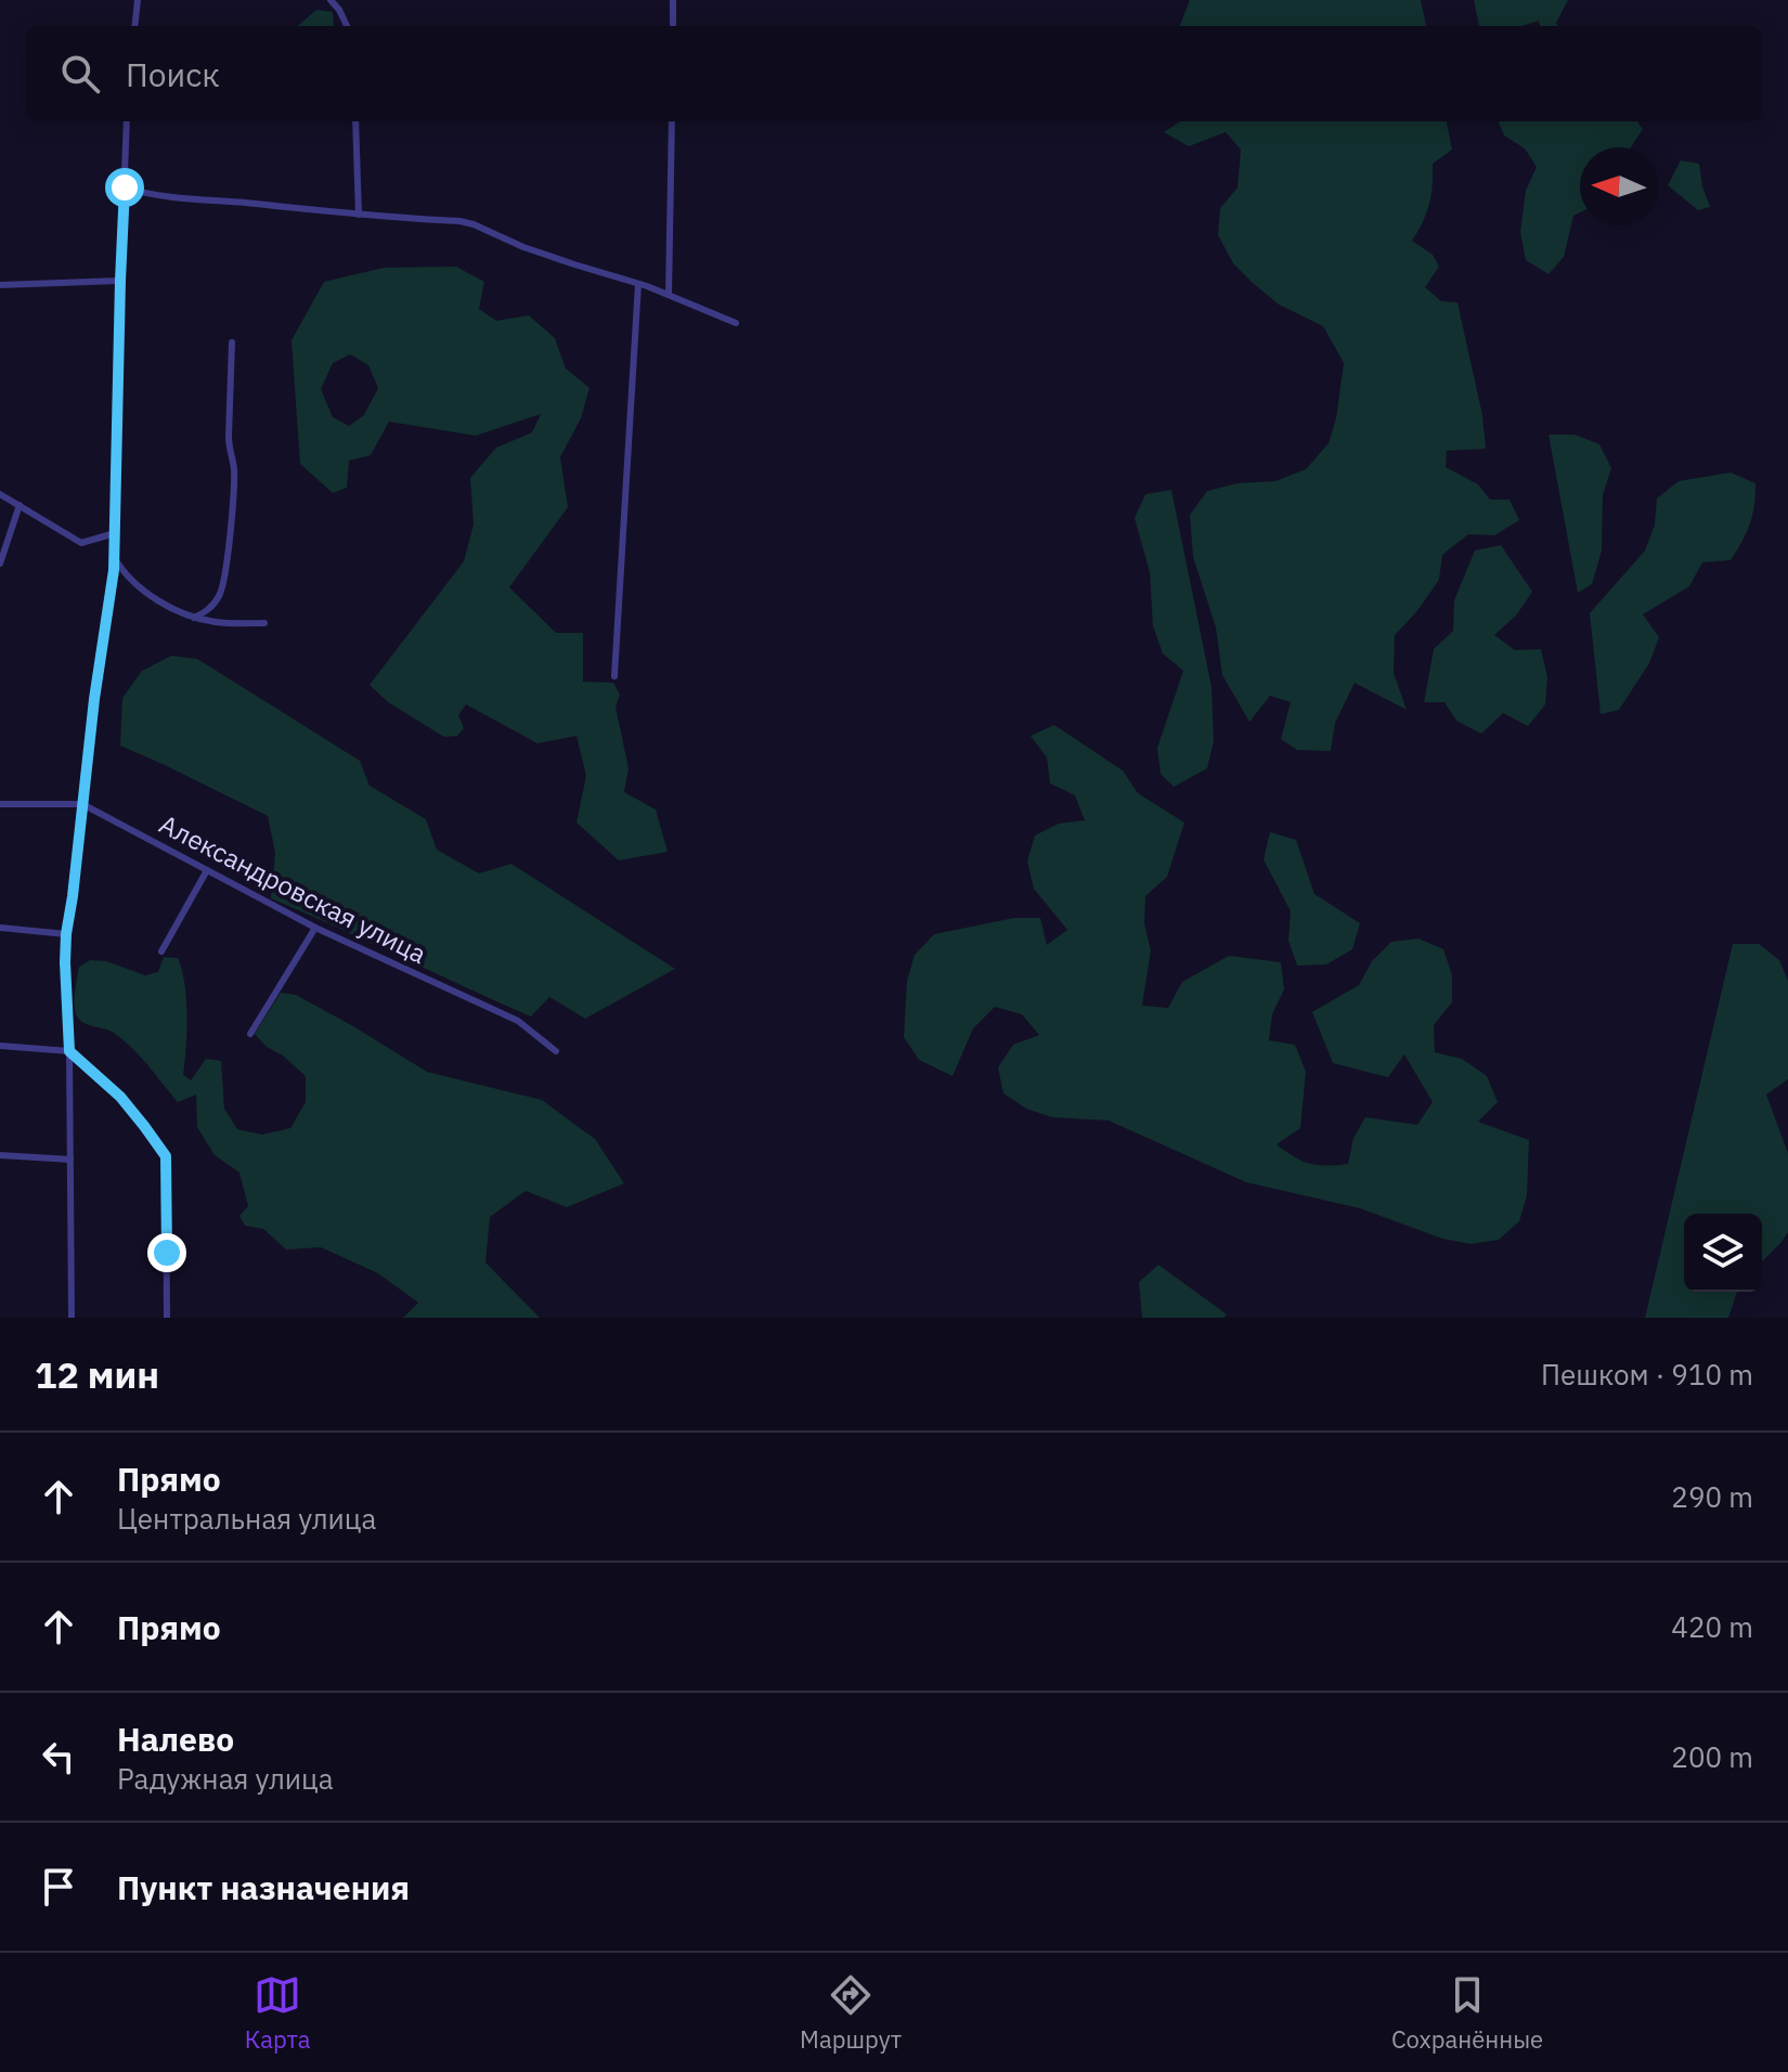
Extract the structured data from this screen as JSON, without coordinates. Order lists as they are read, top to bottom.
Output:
{
  "streets": {
    "street": ["Александровская улица"]
  },
  "north": "left",
  "page": {
    "search": "Поиск",
    "heading": ["12 мин", "Пешком · 910 m"],
    "list": [
      ["Прямо", "Центральная улица", "290 m"],
      ["Прямо", "420 m"],
      ["Налево", "Радужная улица", "200 m"],
      "Пункт назначения"
    ],
    "nav": ["Карта", "Маршрут", "Сохранённые"]
  }
}
